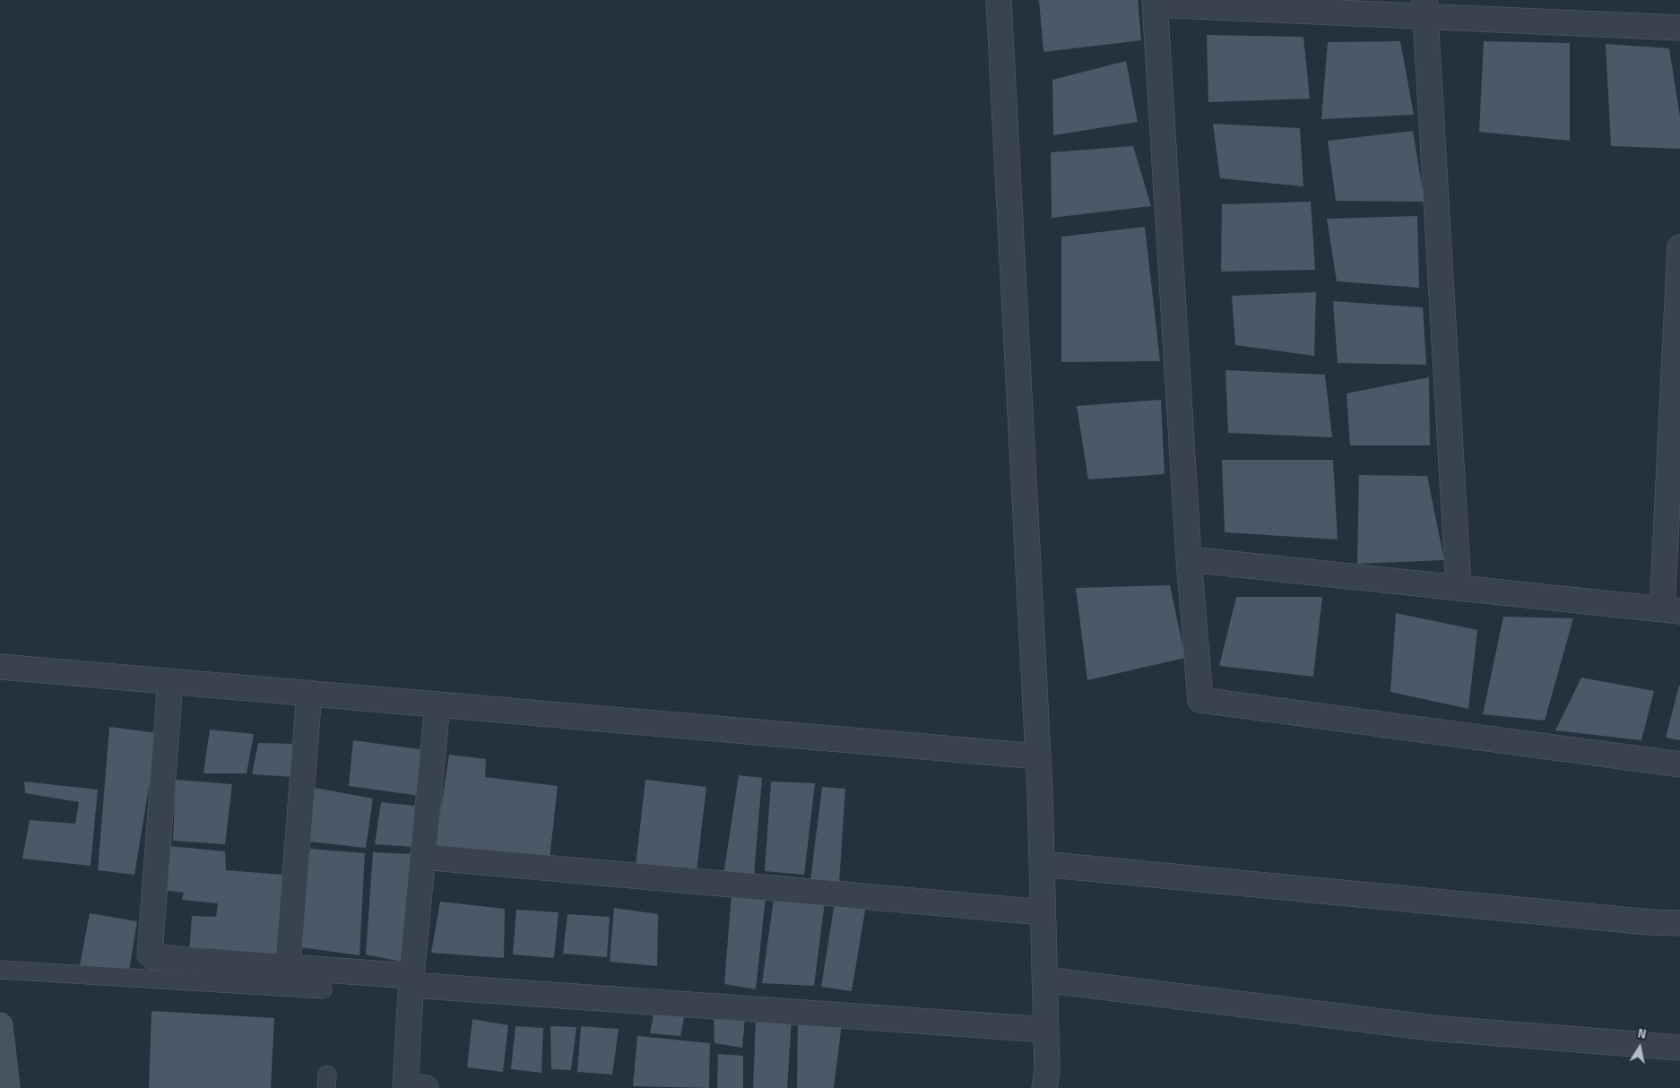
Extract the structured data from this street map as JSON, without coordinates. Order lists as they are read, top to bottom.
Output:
{
  "north": "top"
}
